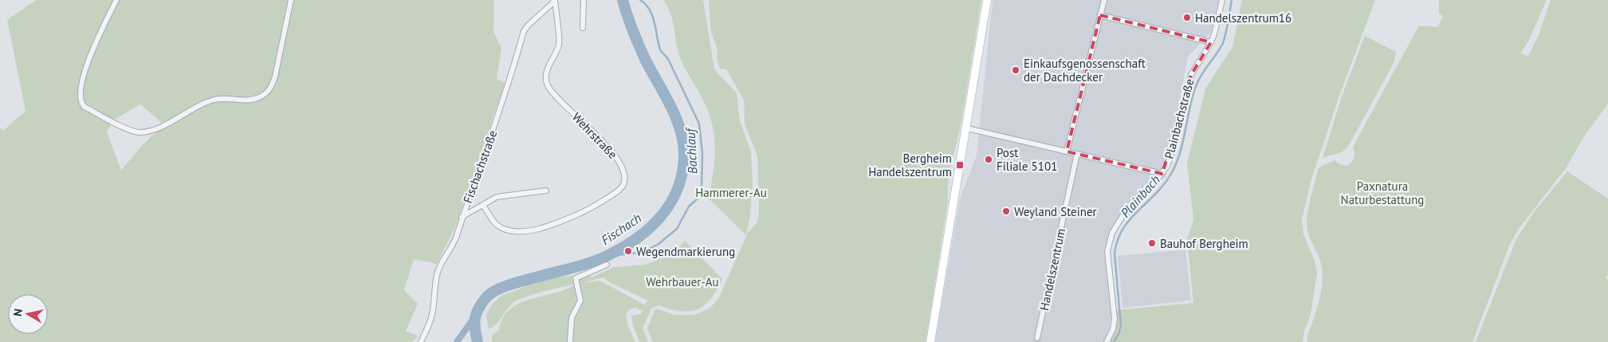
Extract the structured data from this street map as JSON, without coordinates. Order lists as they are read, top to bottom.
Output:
{
  "streets": {
    "street": [
      "Plainbachstraße",
      "Wehrstraße",
      "Fischachstraße",
      "Handelszentrum"
    ]
  },
  "crossings": [
    ["Wehrstraße", "Fischachstraße"]
  ],
  "water": ["Bachlauf", "Plainbach", "Fischach"],
  "parks": ["Paxnatura Naturbestattung", "Hammerer-Au", "Wehrbauer-Au"],
  "places": {
    "other": [
      "Handelszentrum16",
      "Einkaufsgenossenschaft der Dachdecker",
      "Post Filiale 5101",
      "Weyland Steiner",
      "Bauhof Bergheim",
      "Wegendmarkierung"
    ],
    "transit": ["Bergheim Handelszentrum"]
  },
  "north": "left"
}
